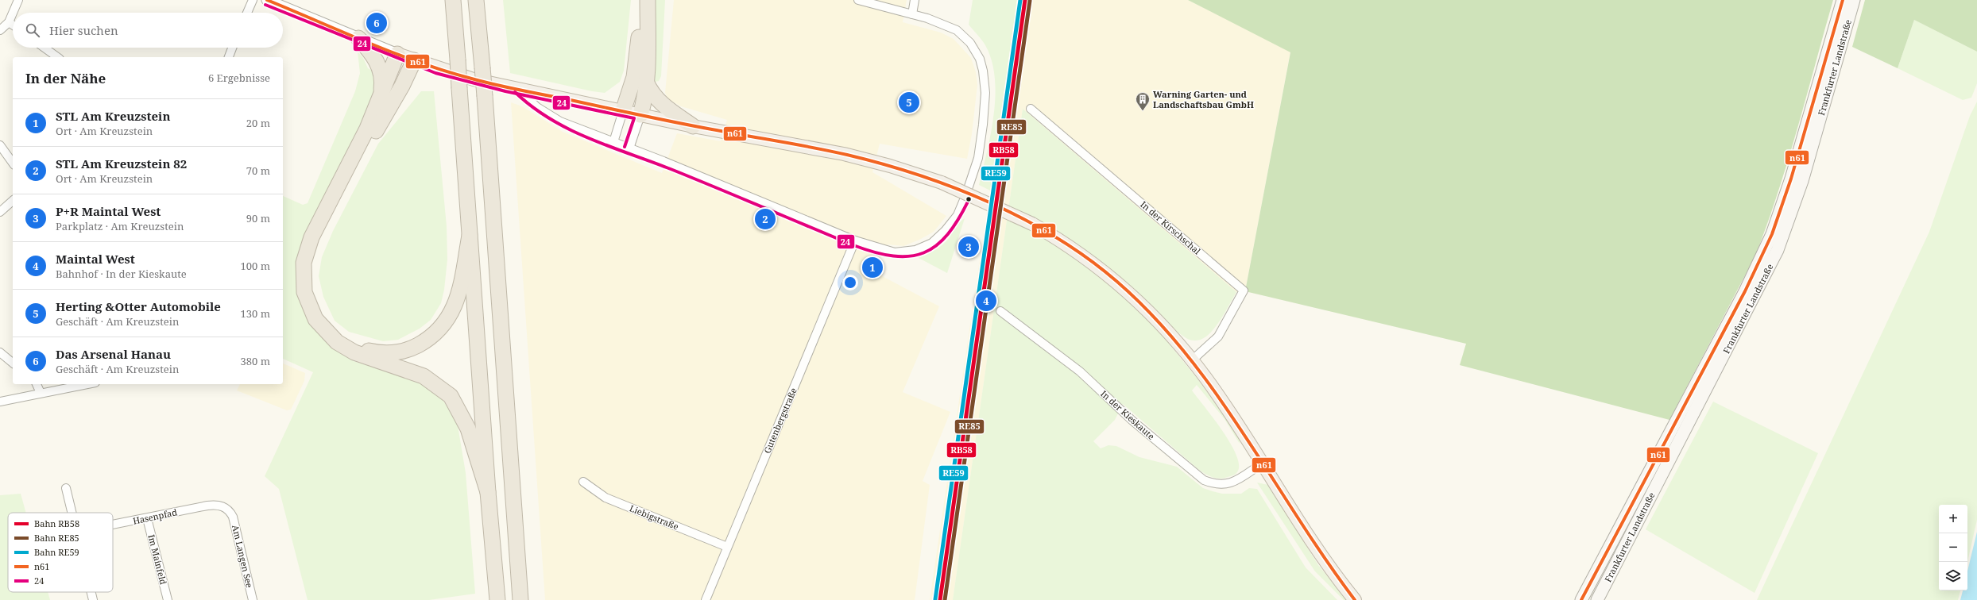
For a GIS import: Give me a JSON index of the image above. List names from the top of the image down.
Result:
{
  "streets": {
    "main road": ["Frankfurter Landstraße"],
    "street": [
      "In der Kirschschal",
      "In der Kieskaute",
      "Gutenbergstraße",
      "Hasenpfad",
      "Liebigstraße",
      "Am Langen See",
      "Im Mainfeld"
    ]
  },
  "crossings": [
    ["Gutenbergstraße", "Liebigstraße"],
    ["Hasenpfad", "Am Langen See"],
    ["Hasenpfad", "Im Mainfeld"]
  ],
  "places": {
    "building": ["Warning Garten- und Landschaftsbau GmbH"]
  },
  "lines": [
    "rail line RB58",
    "rail line RE59",
    "transit line n61",
    "rail line RE85",
    "transit line 24"
  ],
  "legend": [
    "Bahn RB58",
    "Bahn RE85",
    "Bahn RE59",
    "n61",
    "24"
  ],
  "page": {
    "pins": [
      "6",
      "5",
      "2",
      "3",
      "1",
      "4"
    ],
    "search": "Hier suchen",
    "heading": ["In der Nähe", "6 Ergebnisse"],
    "list": [
      {
        "mark": "1",
        "name": "STL Am Kreuzstein",
        "note": "Ort · Am Kreuzstein",
        "value": "20 m"
      },
      {
        "mark": "2",
        "name": "STL Am Kreuzstein 82",
        "note": "Ort · Am Kreuzstein",
        "value": "70 m"
      },
      {
        "mark": "3",
        "name": "P+R Maintal West",
        "note": "Parkplatz · Am Kreuzstein",
        "value": "90 m"
      },
      {
        "mark": "4",
        "name": "Maintal West",
        "note": "Bahnhof · In der Kieskaute",
        "value": "100 m"
      },
      {
        "mark": "5",
        "name": "Herting &Otter Automobile",
        "note": "Geschäft · Am Kreuzstein",
        "value": "130 m"
      },
      {
        "mark": "6",
        "name": "Das Arsenal Hanau",
        "note": "Geschäft · Am Kreuzstein",
        "value": "380 m"
      }
    ],
    "map_buttons": ["+", "−"]
  }
}
